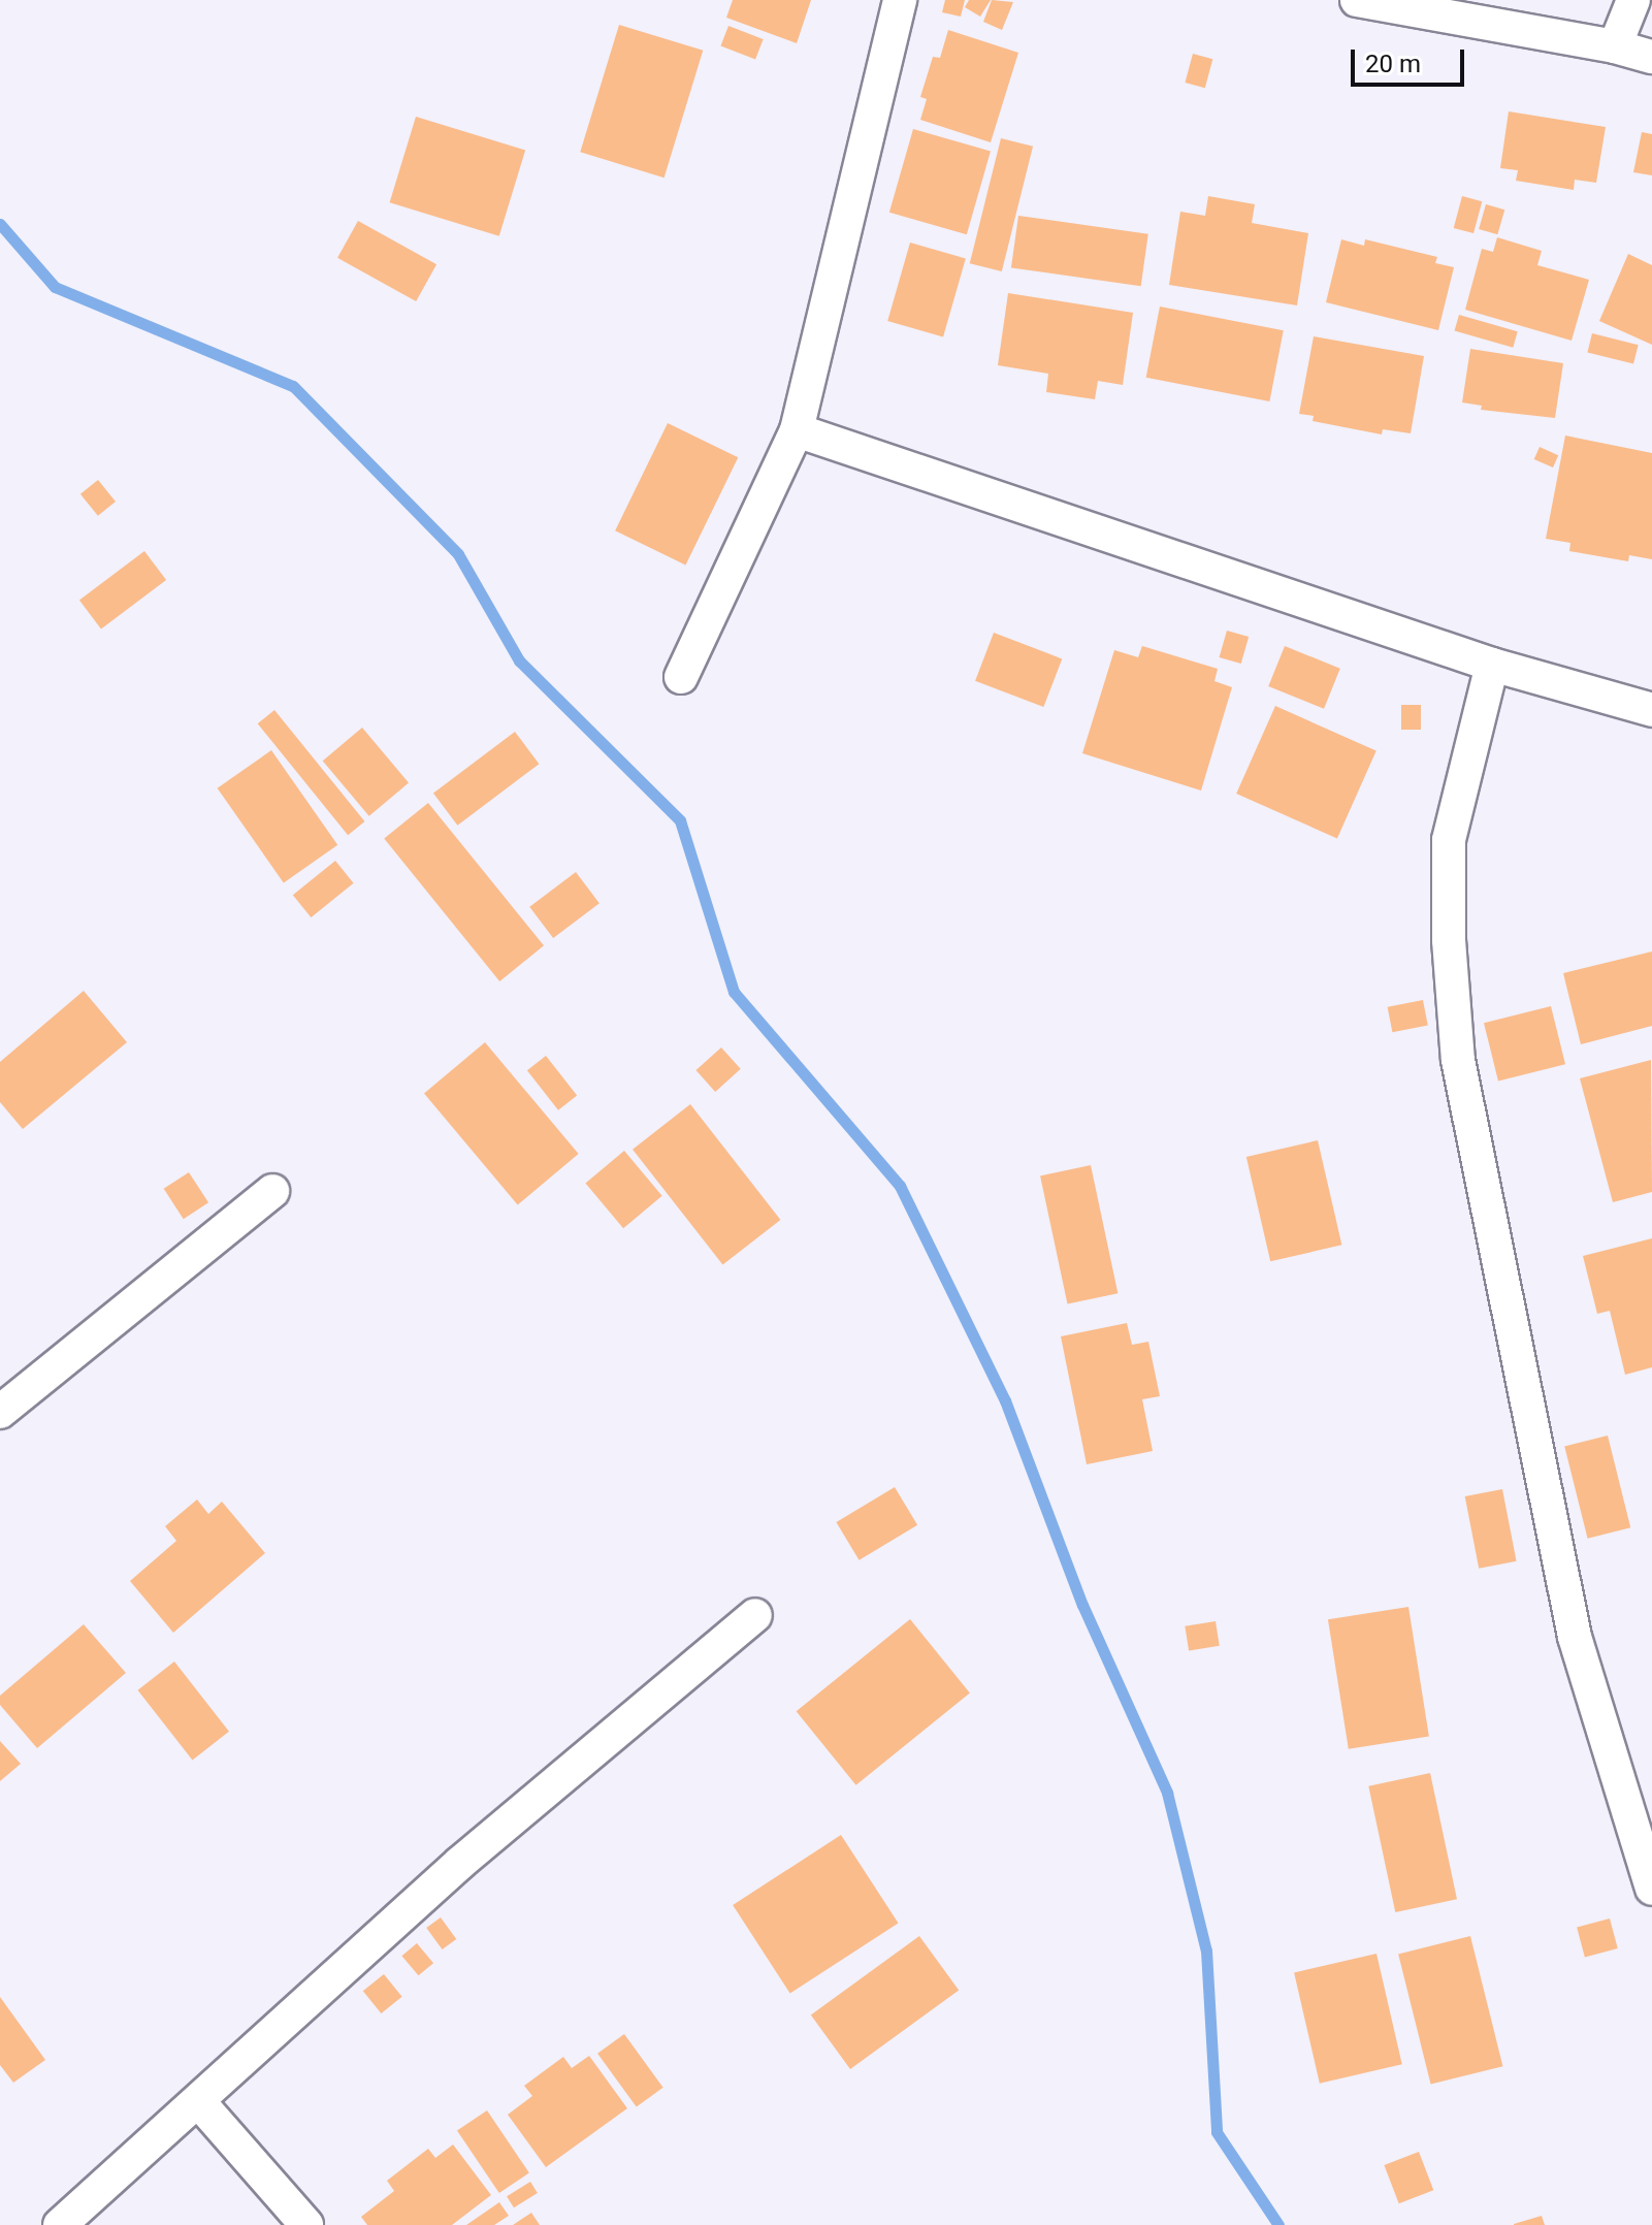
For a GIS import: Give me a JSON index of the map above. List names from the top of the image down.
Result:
{
  "scale_bar": "20 m"
}
